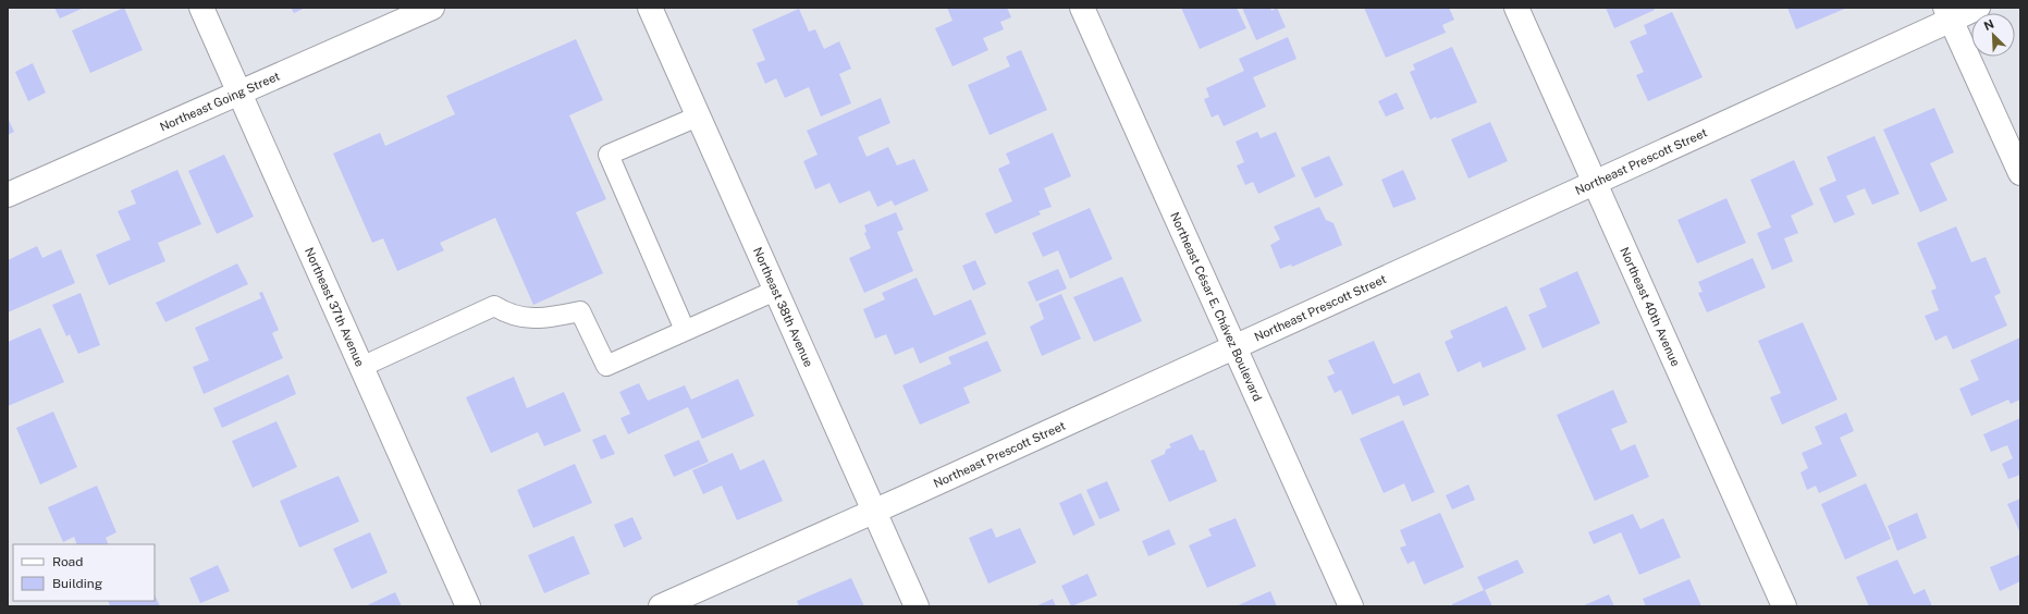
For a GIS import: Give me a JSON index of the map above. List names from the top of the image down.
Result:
{
  "streets": {
    "street": [
      "Northeast Going Street",
      "Northeast Prescott Street",
      "Northeast 37th Avenue",
      "Northeast 38th Avenue",
      "Northeast César E. Chávez Boulevard",
      "Northeast 40th Avenue"
    ]
  },
  "crossings": [
    ["Northeast Going Street", "Northeast 37th Avenue"],
    ["Northeast Prescott Street", "Northeast 38th Avenue"],
    ["Northeast Prescott Street", "Northeast César E. Chávez Boulevard"],
    ["Northeast Prescott Street", "Northeast 40th Avenue"]
  ],
  "legend": ["Road", "Building"],
  "north": "top left"
}
